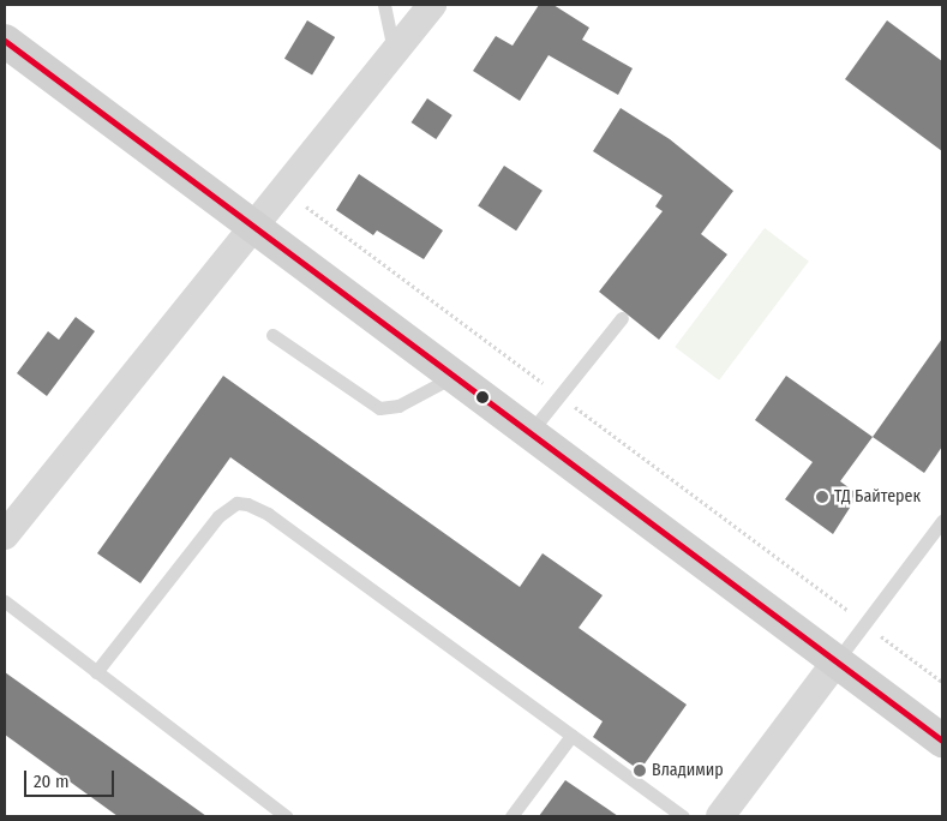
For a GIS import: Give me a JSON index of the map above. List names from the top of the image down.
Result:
{
  "places": ["ТД Байтерек", "Владимир"],
  "scale_bar": "20 m"
}
